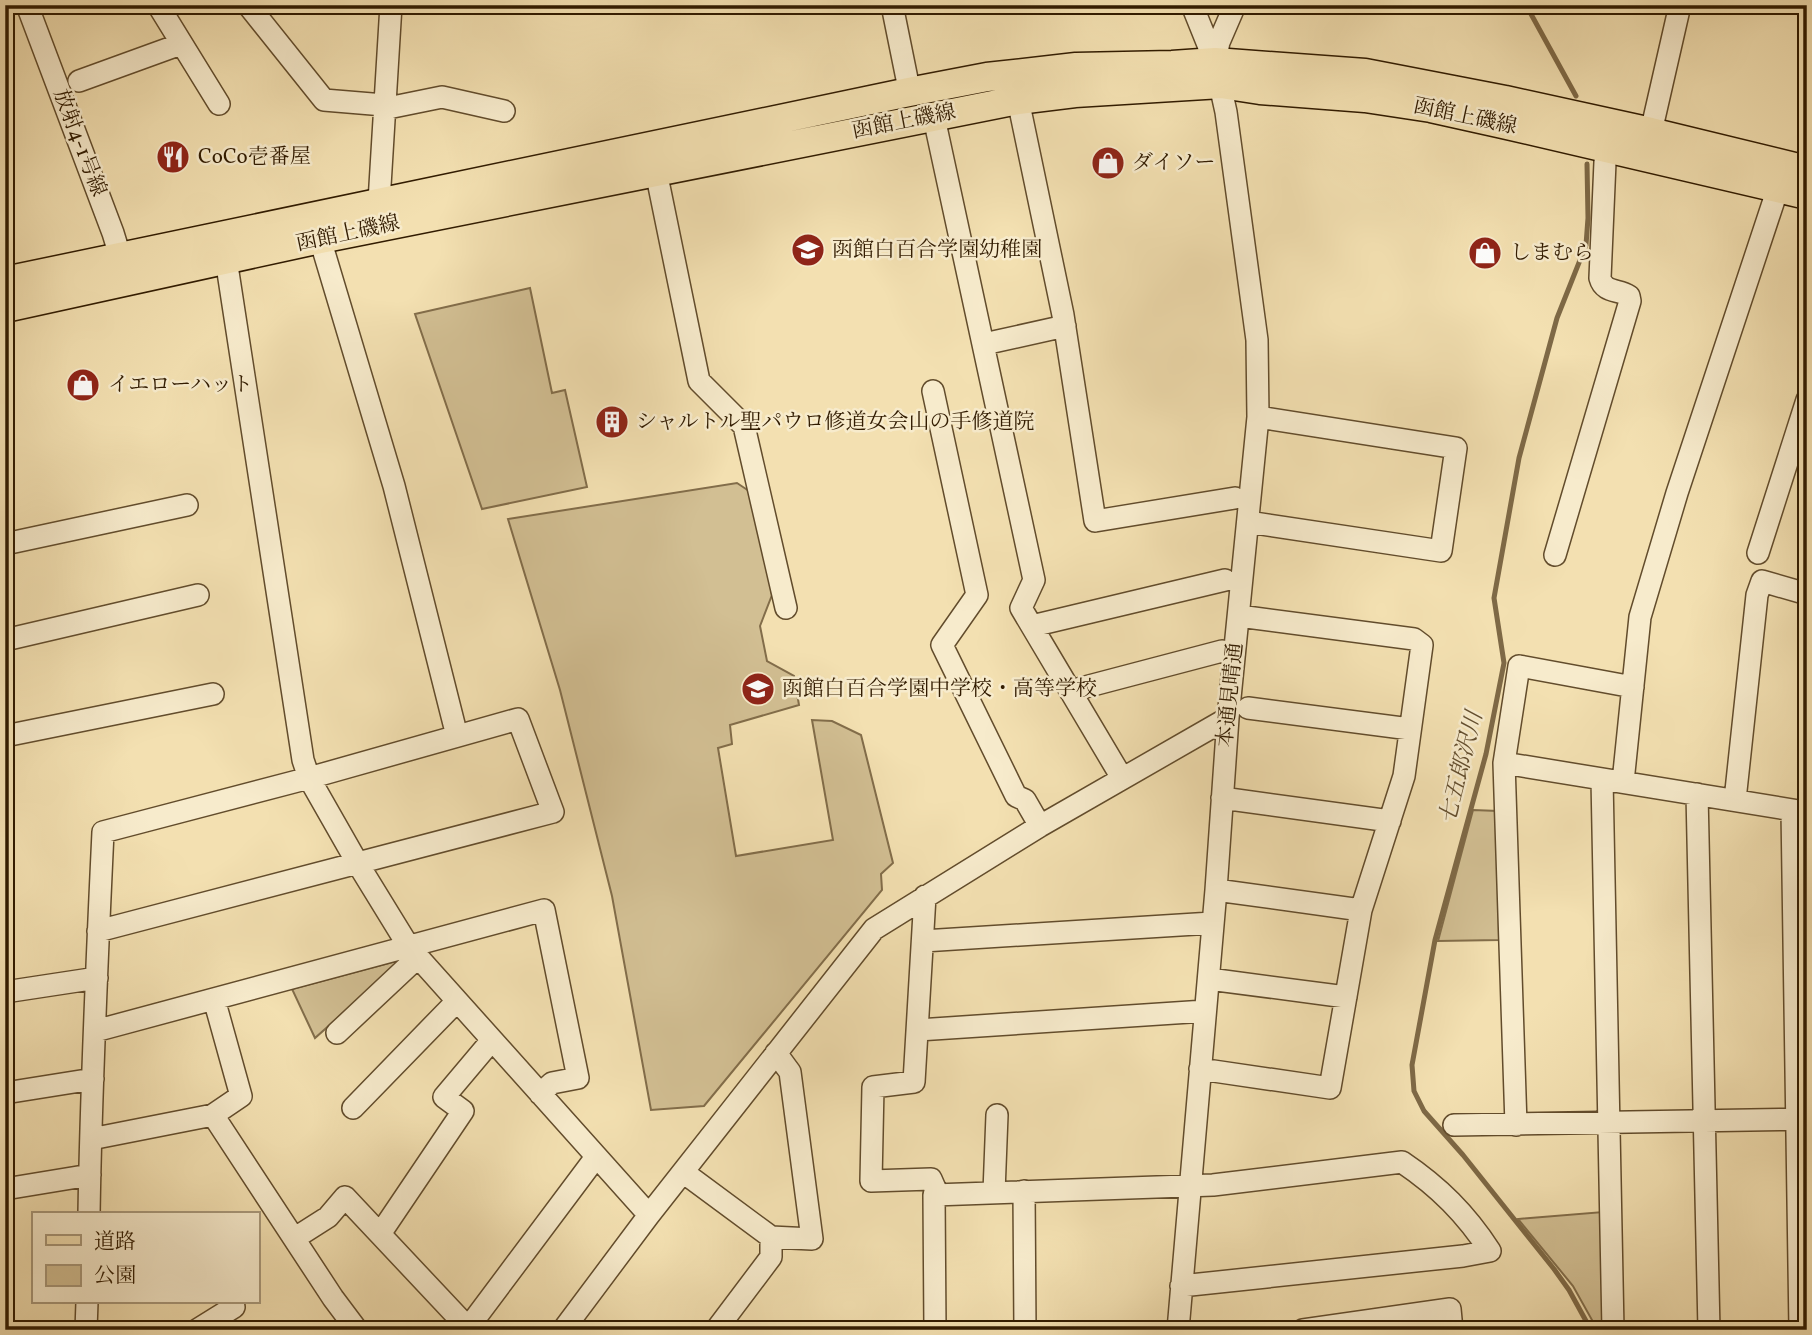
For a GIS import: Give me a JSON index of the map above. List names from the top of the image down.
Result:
{
  "streets": {
    "main road": ["函館上磯線"],
    "street": ["放射4-1号線", "本通見晴通"]
  },
  "crossings": [
    ["函館上磯線", "放射4-1号線"],
    ["函館上磯線", "本通見晴通"]
  ],
  "water": ["七五郎沢川"],
  "places": {
    "restaurant": ["CoCo壱番屋"],
    "shop": ["ダイソー", "しまむら", "イエローハット"],
    "school or university": ["函館白百合学園幼稚園", "函館白百合学園中学校・高等学校"],
    "building": ["シャルトル聖パウロ修道女会山の手修道院"]
  },
  "legend": ["道路", "公園"]
}
